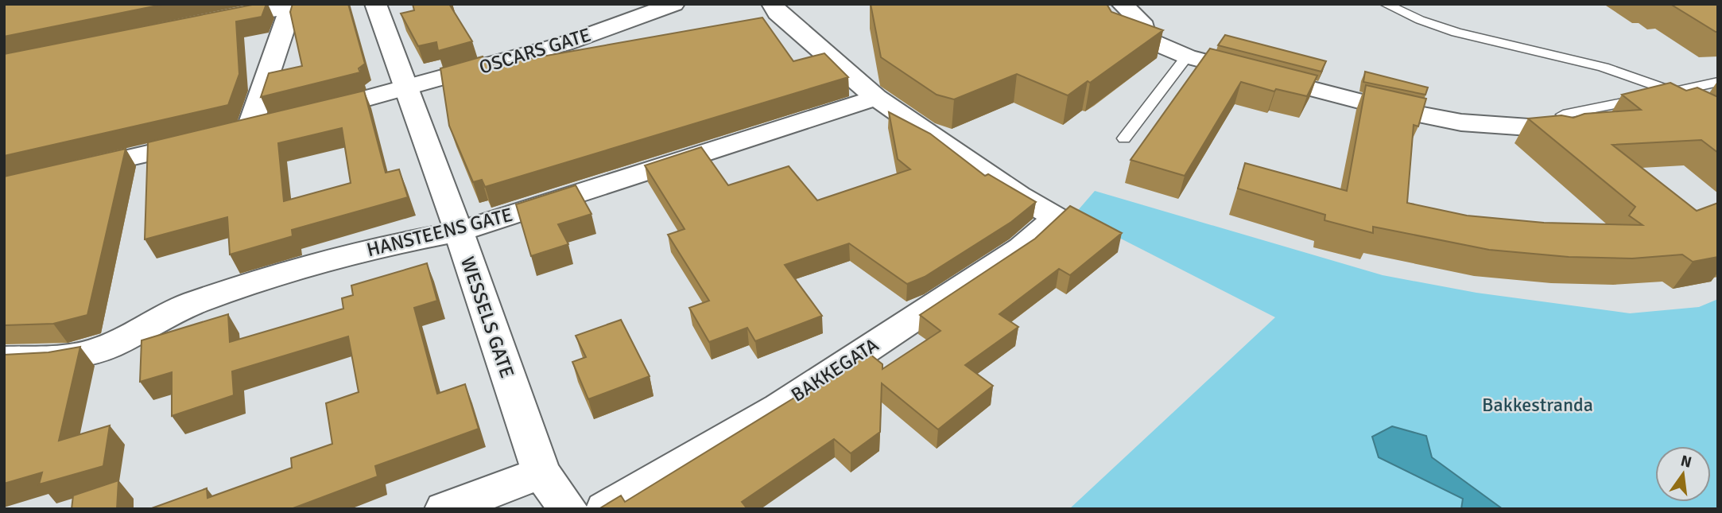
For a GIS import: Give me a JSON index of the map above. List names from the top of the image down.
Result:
{
  "streets": {
    "street": [
      "OSCARS GATE",
      "HANSTEENS GATE",
      "WESSELS GATE",
      "BAKKEGATA"
    ]
  },
  "crossings": [
    ["OSCARS GATE", "WESSELS GATE"],
    ["HANSTEENS GATE", "WESSELS GATE"],
    ["HANSTEENS GATE", "BAKKEGATA"]
  ],
  "parks": ["Bakkestranda"],
  "north": "top"
}
